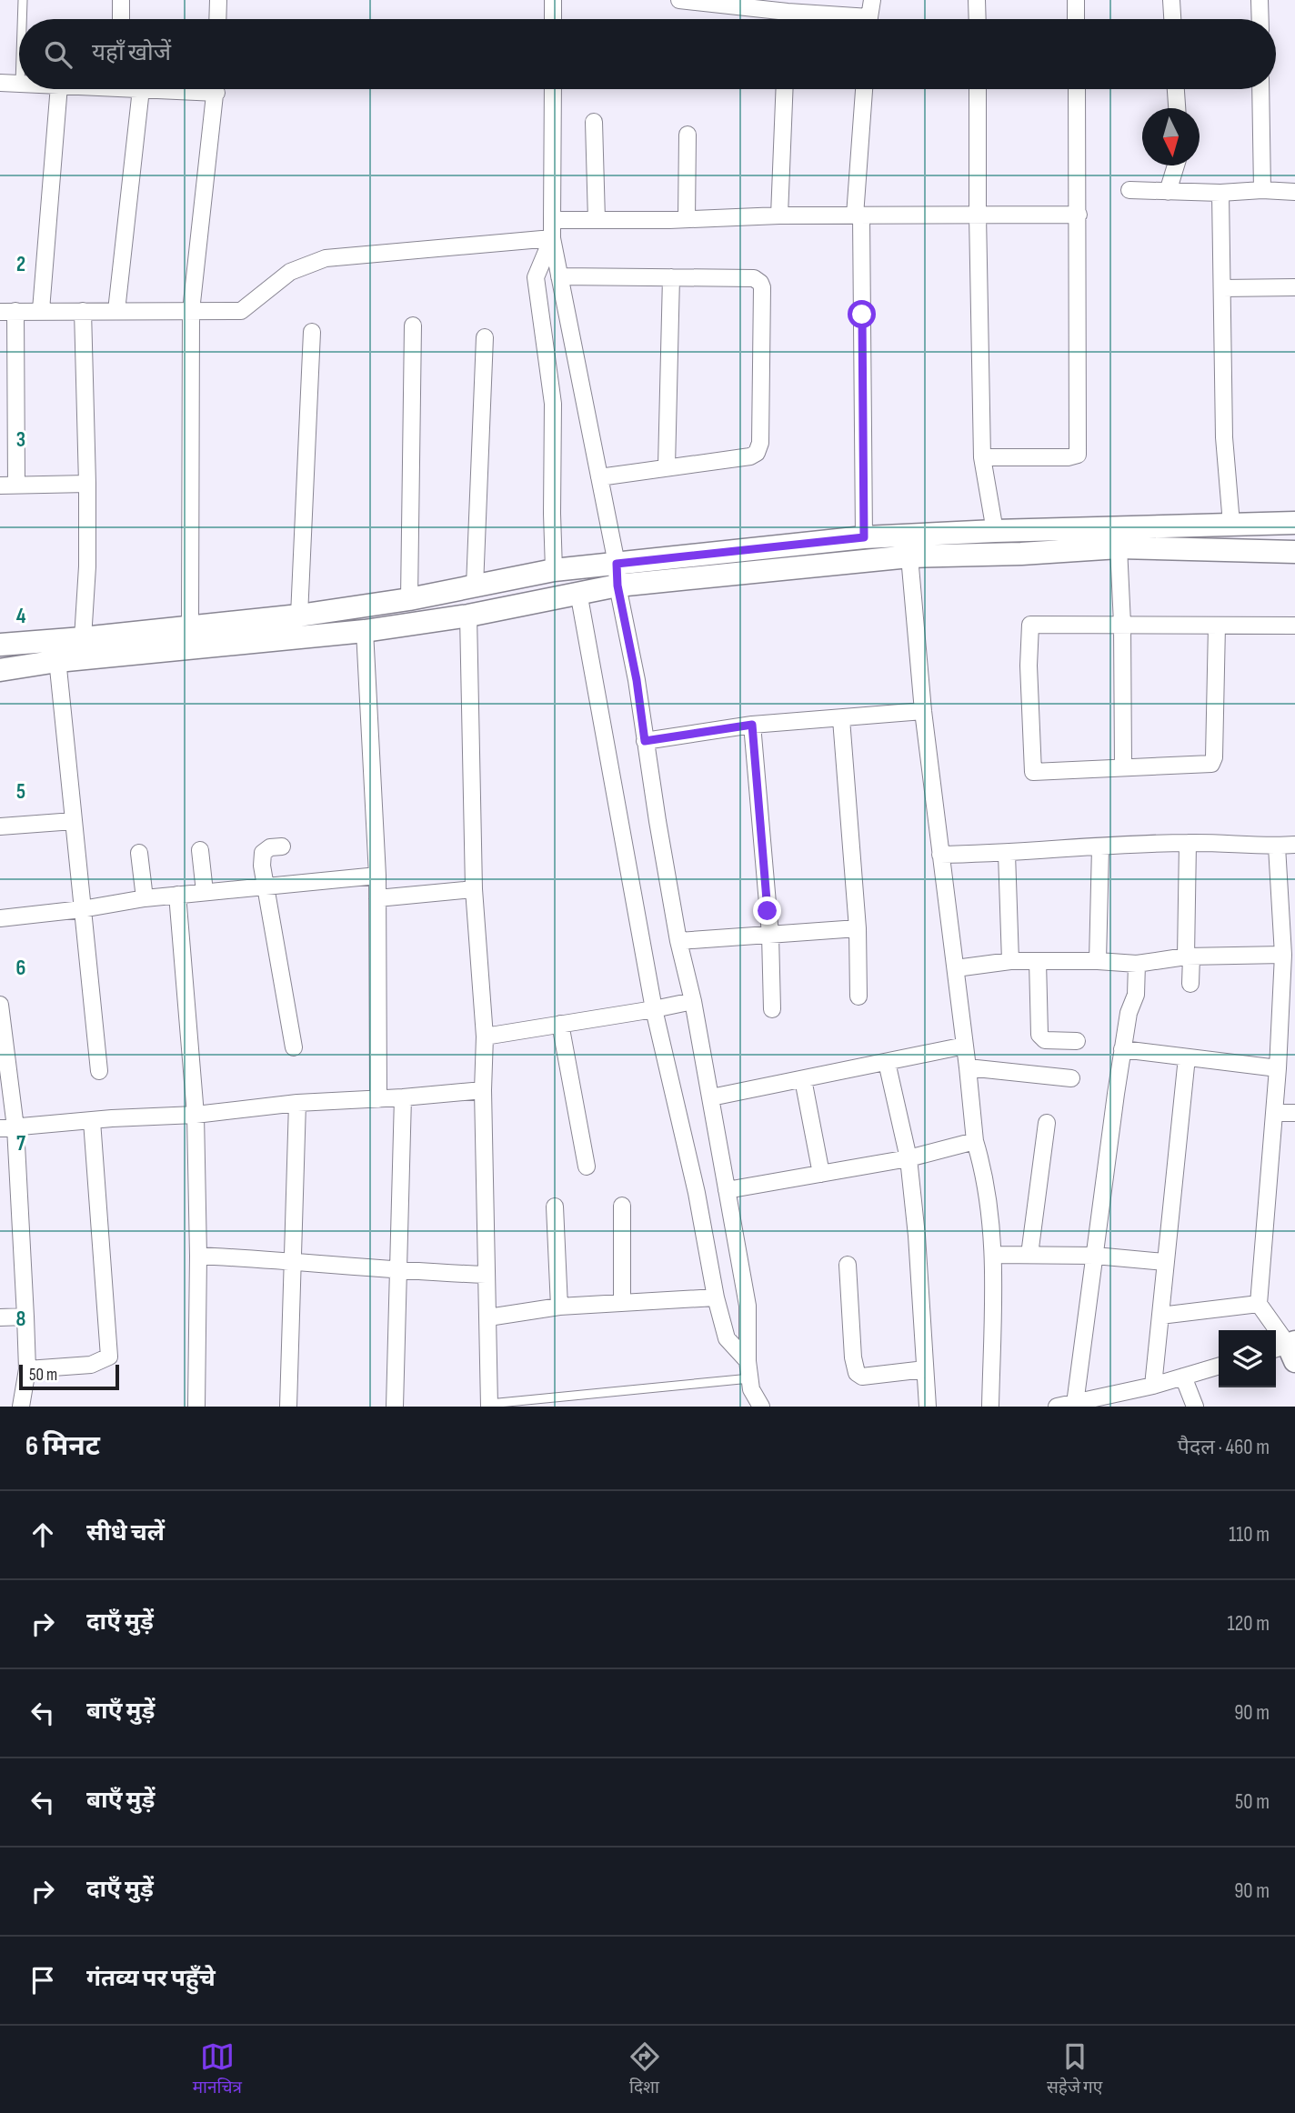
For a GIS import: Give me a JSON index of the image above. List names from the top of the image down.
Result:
{
  "scale_bar": "50 m",
  "north": "bottom",
  "page": {
    "search": "यहाँ खोजें",
    "scale": "50 m",
    "heading": ["6 मिनट", "पैदल · 460 m"],
    "list": [
      ["सीधे चलें", "110 m"],
      ["दाएँ मुड़ें", "120 m"],
      ["बाएँ मुड़ें", "90 m"],
      ["बाएँ मुड़ें", "50 m"],
      ["दाएँ मुड़ें", "90 m"],
      "गंतव्य पर पहुँचे"
    ],
    "nav": ["मानचित्र", "दिशा", "सहेजे गए"]
  },
  "grid": {
    "rows": [
      "2",
      "3",
      "4",
      "5",
      "6",
      "7",
      "8"
    ]
  }
}
